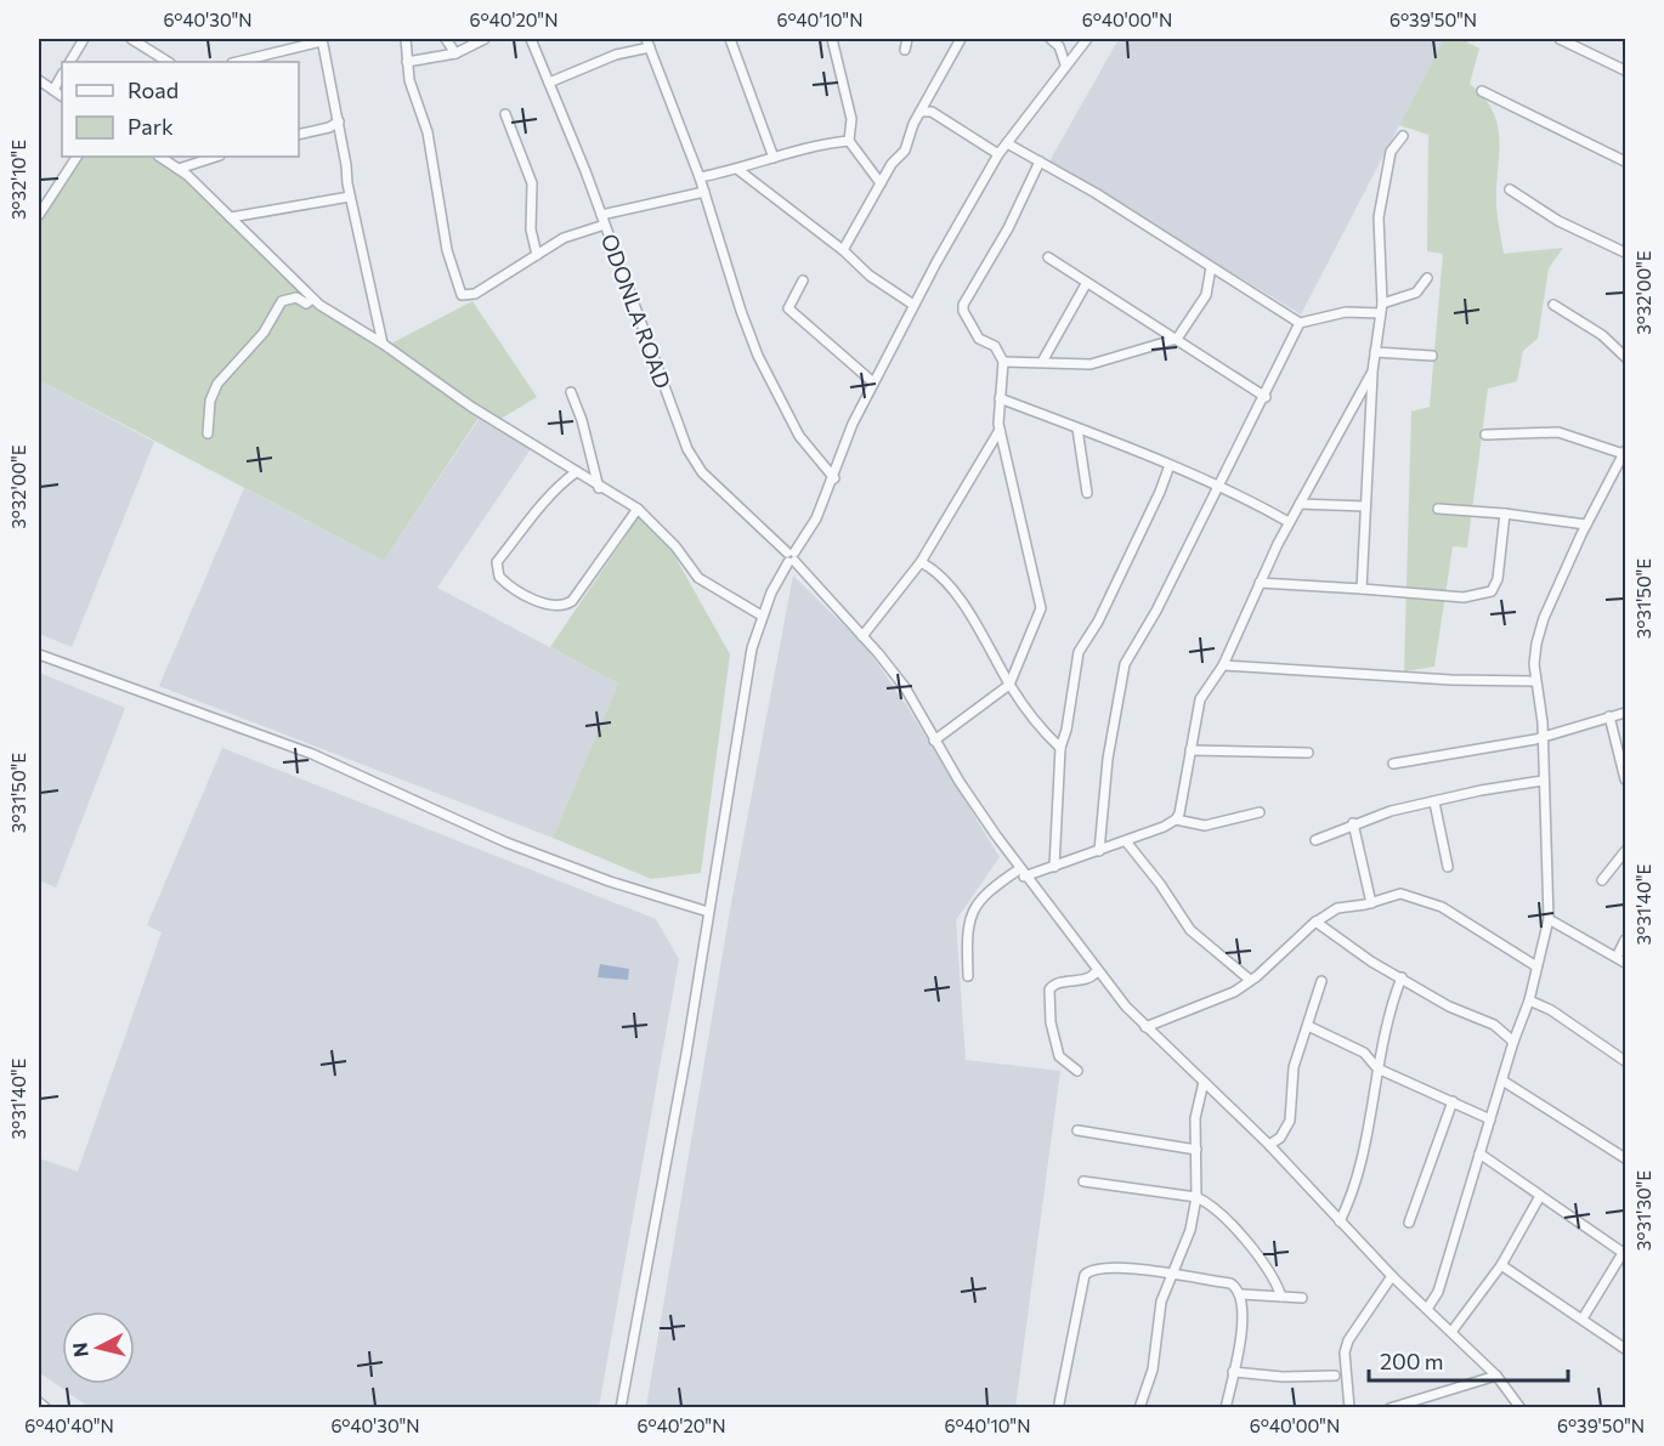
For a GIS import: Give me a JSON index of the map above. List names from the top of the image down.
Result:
{
  "streets": {
    "street": ["ODONLA ROAD"]
  },
  "legend": ["Road", "Park"],
  "scale_bar": "200 m",
  "north": "left",
  "coordinates": [
    "6°40'30\"N",
    "6°40'20\"N",
    "6°40'10\"N",
    "6°40'00\"N",
    "6°39'50\"N",
    "3°32'10\"E",
    "3°32'00\"E",
    "3°31'50\"E",
    "3°31'40\"E",
    "3°31'30\"E",
    "6°40'40\"N"
  ]
}
